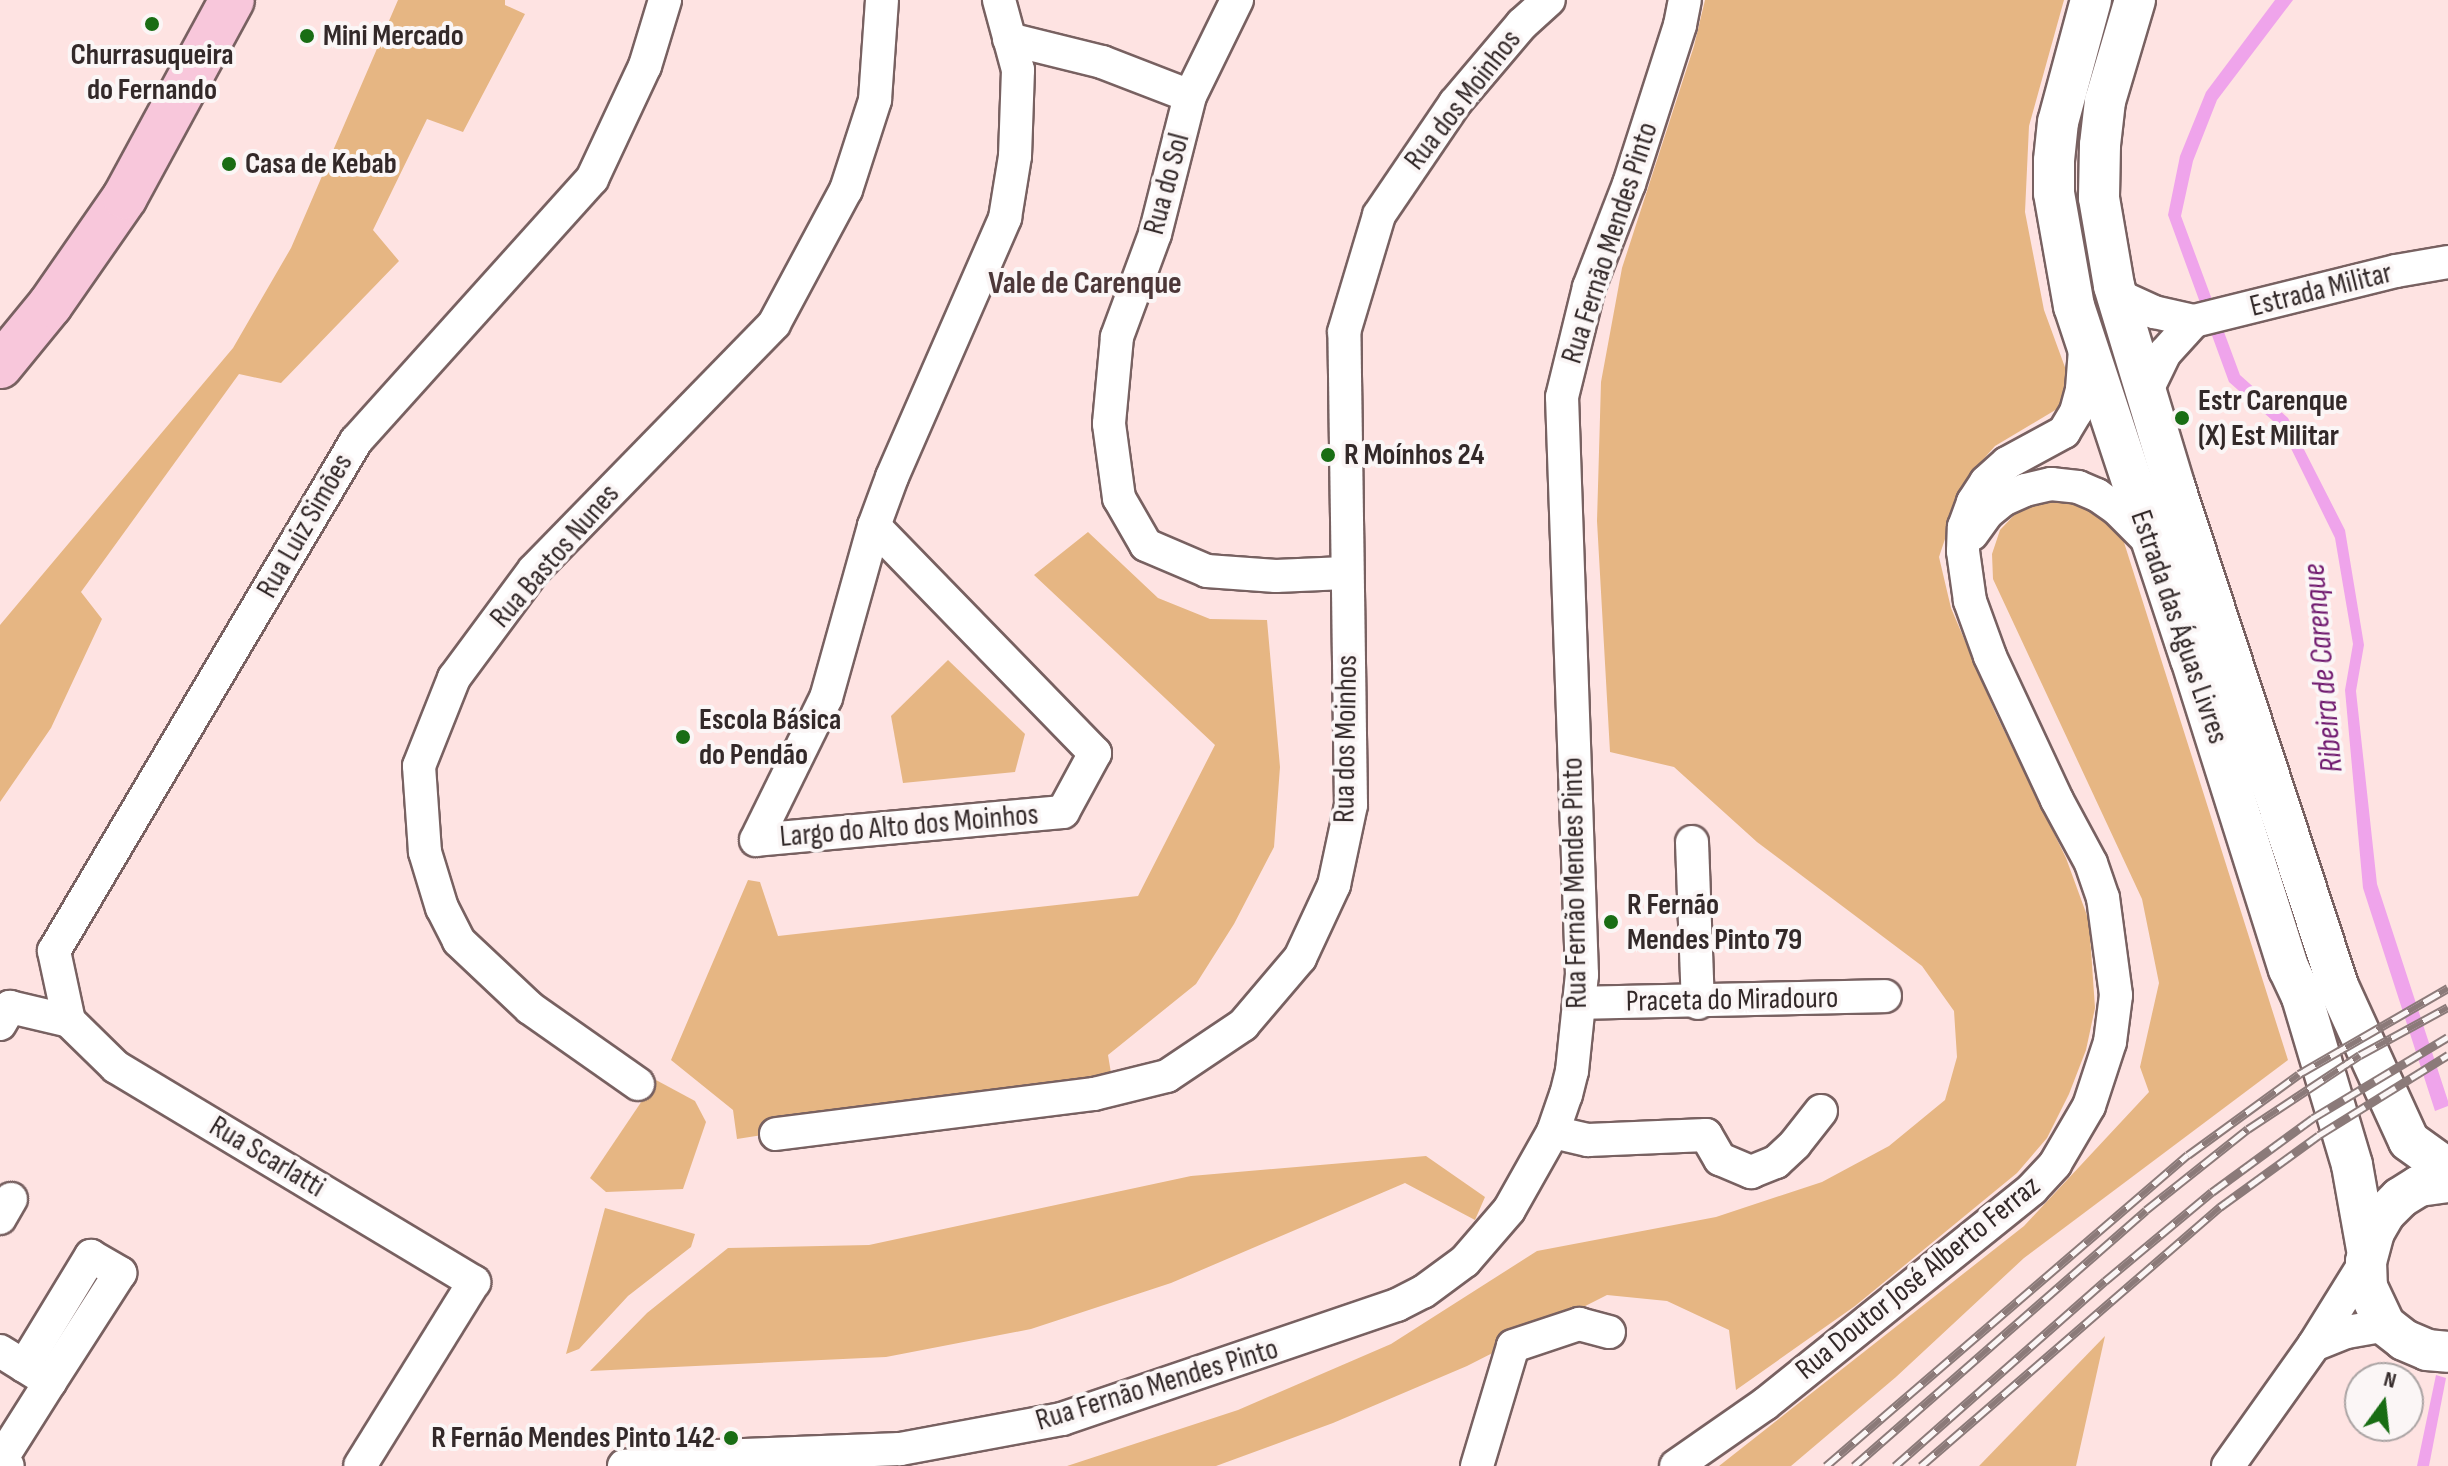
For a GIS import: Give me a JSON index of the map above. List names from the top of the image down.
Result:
{
  "streets": {
    "street": [
      "Rua dos Moinhos",
      "Rua do Sol",
      "Rua Fernão Mendes Pinto",
      "Estrada Militar",
      "Rua Luiz Simões",
      "Rua Bastos Nunes",
      "Estrada das Águas Livres",
      "Largo do Alto dos Moinhos",
      "Praceta do Miradouro",
      "Rua Scarlatti",
      "Rua Doutor José Alberto Ferraz"
    ]
  },
  "crossings": [
    ["Rua dos Moinhos", "Rua do Sol"],
    ["Rua Fernão Mendes Pinto", "Praceta do Miradouro"],
    ["Estrada Militar", "Estrada das Águas Livres"],
    ["Rua Luiz Simões", "Rua Scarlatti"],
    ["Estrada das Águas Livres", "Rua Doutor José Alberto Ferraz"]
  ],
  "districts": ["Vale de Carenque"],
  "water": ["Ribeira de Carenque"],
  "places": [
    "Churrasuqueira do Fernando",
    "Mini Mercado",
    "Casa de Kebab",
    "Estr Carenque (X) Est Militar",
    "R Moínhos 24",
    "Escola Básica do Pendão",
    "R Fernão Mendes Pinto 79",
    "R Fernão Mendes Pinto 142"
  ],
  "north": "top"
}
